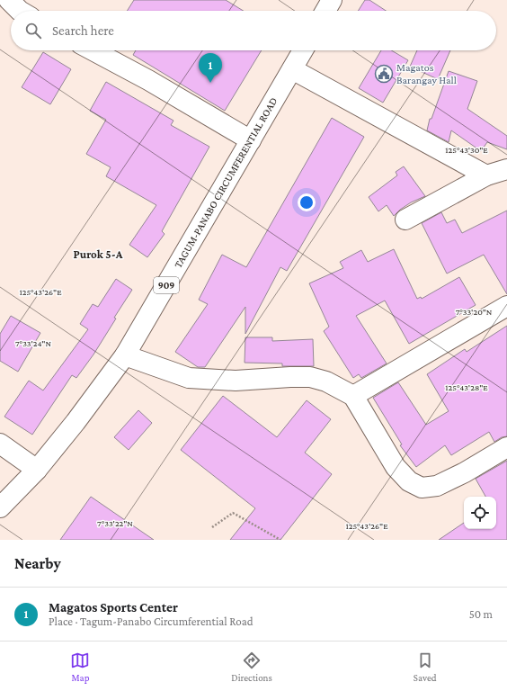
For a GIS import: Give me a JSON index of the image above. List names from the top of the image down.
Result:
{
  "streets": {
    "main road": ["TAGUM-PANABO CIRCUMFERENTIAL ROAD", "909"]
  },
  "districts": ["Purok 5-A"],
  "places": {
    "public building": ["Magatos Barangay Hall"]
  },
  "page": {
    "search": "Search here",
    "pins": "1",
    "heading": "Nearby",
    "list": [
      {
        "mark": "1",
        "name": "Magatos Sports Center",
        "note": "Place · Tagum-Panabo Circumferential Road",
        "value": "50 m"
      }
    ],
    "nav": ["Map", "Directions", "Saved"]
  },
  "coordinates": [
    "125°43'30\"E",
    "125°43'26\"E",
    "7°33'20\"N",
    "7°33'24\"N",
    "125°43'28\"E",
    "7°33'22\"N"
  ]
}
